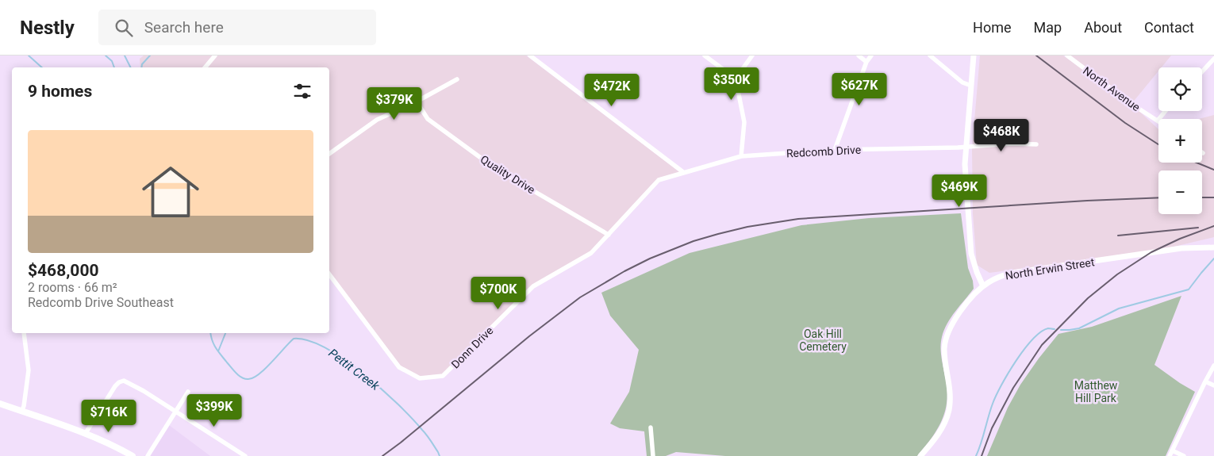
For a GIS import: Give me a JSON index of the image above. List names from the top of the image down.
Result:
{
  "streets": {
    "street": [
      "North Avenue",
      "Redcomb Drive",
      "Quality Drive",
      "North Erwin Street",
      "Donn Drive"
    ]
  },
  "crossings": [
    ["Redcomb Drive", "Donn Drive"],
    ["Quality Drive", "Donn Drive"]
  ],
  "water": ["Pettit Creek"],
  "parks": ["Oak Hill Cemetery", "Matthew Hill Park"],
  "page": {
    "header": "Nestly",
    "search": "Search here",
    "nav": [
      "Home",
      "Map",
      "About",
      "Contact"
    ],
    "map_buttons": ["+", "−"],
    "price": [
      "$350K",
      "$627K",
      "$472K",
      "$379K",
      "$468K",
      "$469K",
      "$700K",
      "$399K",
      "$716K"
    ],
    "heading": "9 homes",
    "list": [
      {
        "name": "$468,000",
        "note": "2 rooms · 66 m² · Redcomb Drive Southeast"
      }
    ]
  }
}
